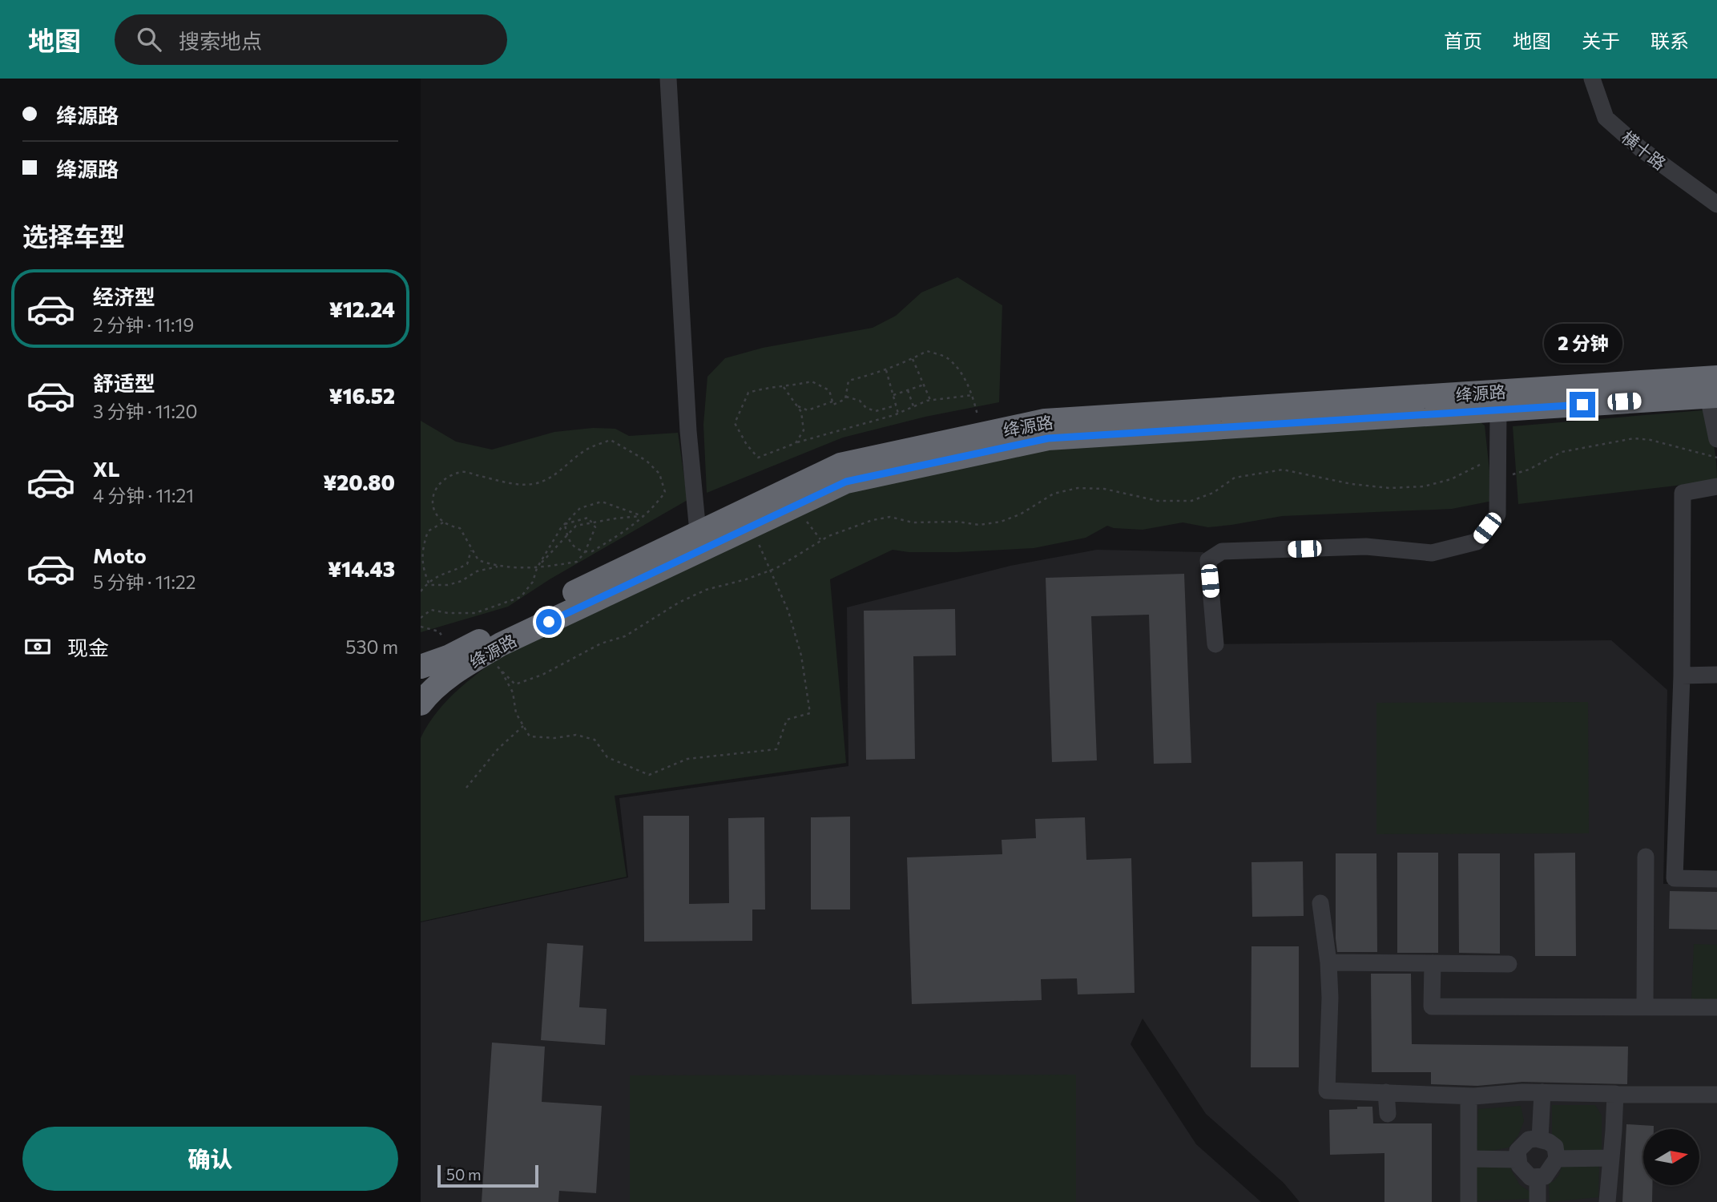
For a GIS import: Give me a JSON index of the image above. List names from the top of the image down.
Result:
{
  "streets": {
    "highway": ["绛源路"],
    "street": ["横十路"]
  },
  "scale_bar": "50 m",
  "north": "right",
  "page": {
    "header": "地图",
    "search": "搜索地点",
    "nav": [
      "首页",
      "地图",
      "关于",
      "联系"
    ],
    "banner": ["绛源路", "绛源路"],
    "heading": "选择车型",
    "list": [
      {
        "name": "经济型",
        "note": "2 分钟 · 11:19",
        "value": "¥12.24"
      },
      {
        "name": "舒适型",
        "note": "3 分钟 · 11:20",
        "value": "¥16.52"
      },
      {
        "name": "XL",
        "note": "4 分钟 · 11:21",
        "value": "¥20.80"
      },
      {
        "name": "Moto",
        "note": "5 分钟 · 11:22",
        "value": "¥14.43"
      }
    ],
    "bubble": "2 分钟",
    "pay": ["现金", "530 m"],
    "buttons": "确认",
    "scale": "50 m"
  }
}
